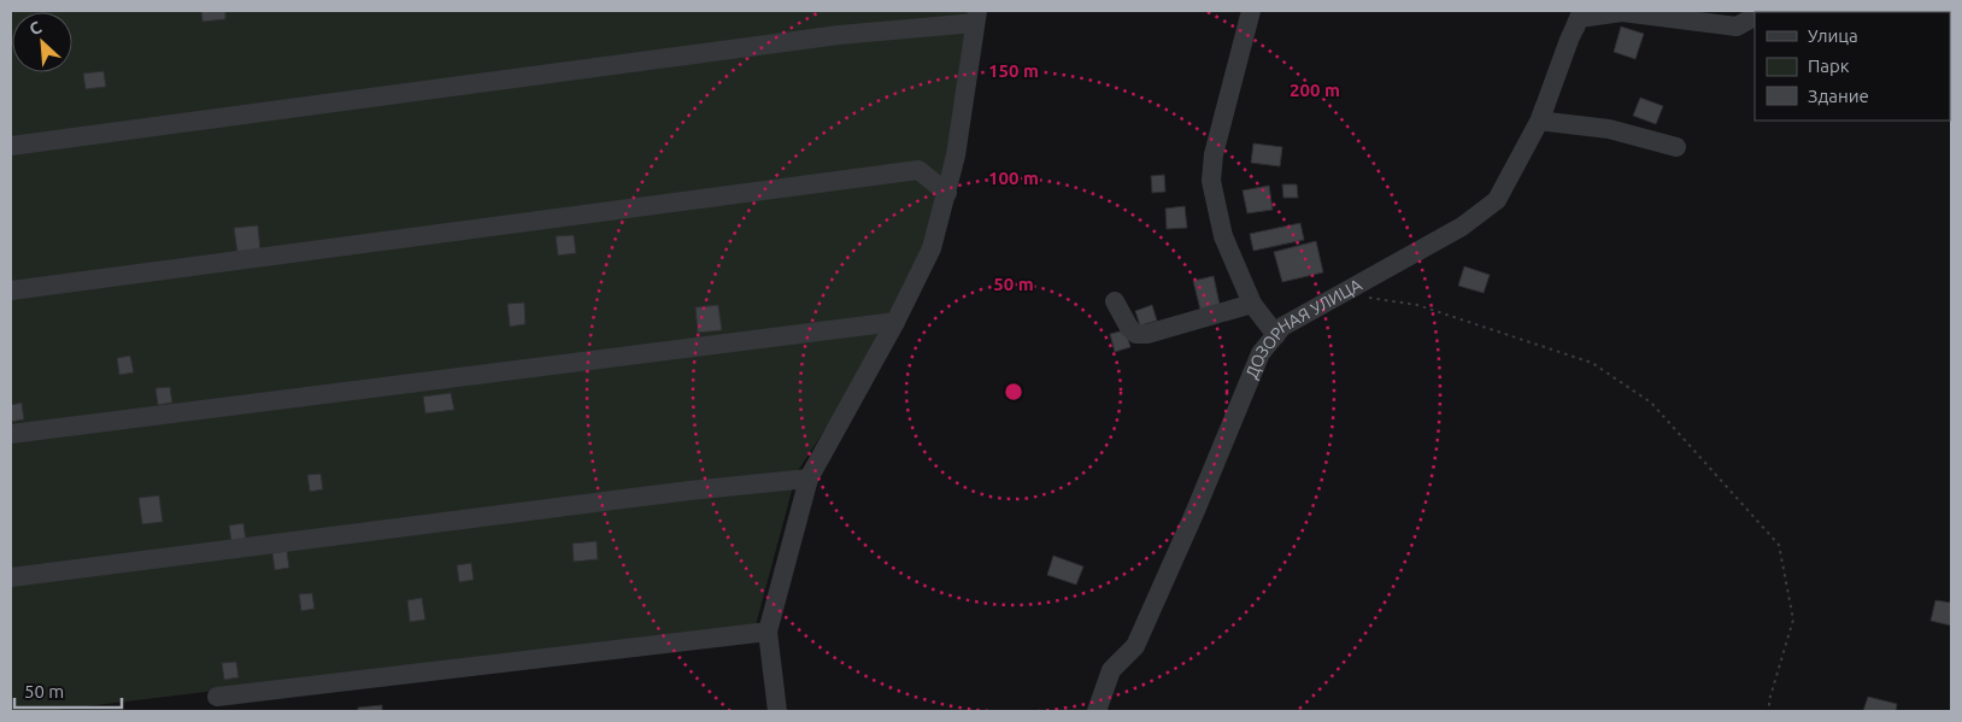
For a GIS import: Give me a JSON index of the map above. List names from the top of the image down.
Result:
{
  "streets": {
    "street": ["ДОЗОРНАЯ УЛИЦА"]
  },
  "legend": ["Улица", "Парк", "Здание"],
  "scale_bar": "50 m",
  "north": "top left",
  "rings": [
    "150 m",
    "200 m",
    "100 m",
    "50 m"
  ]
}
